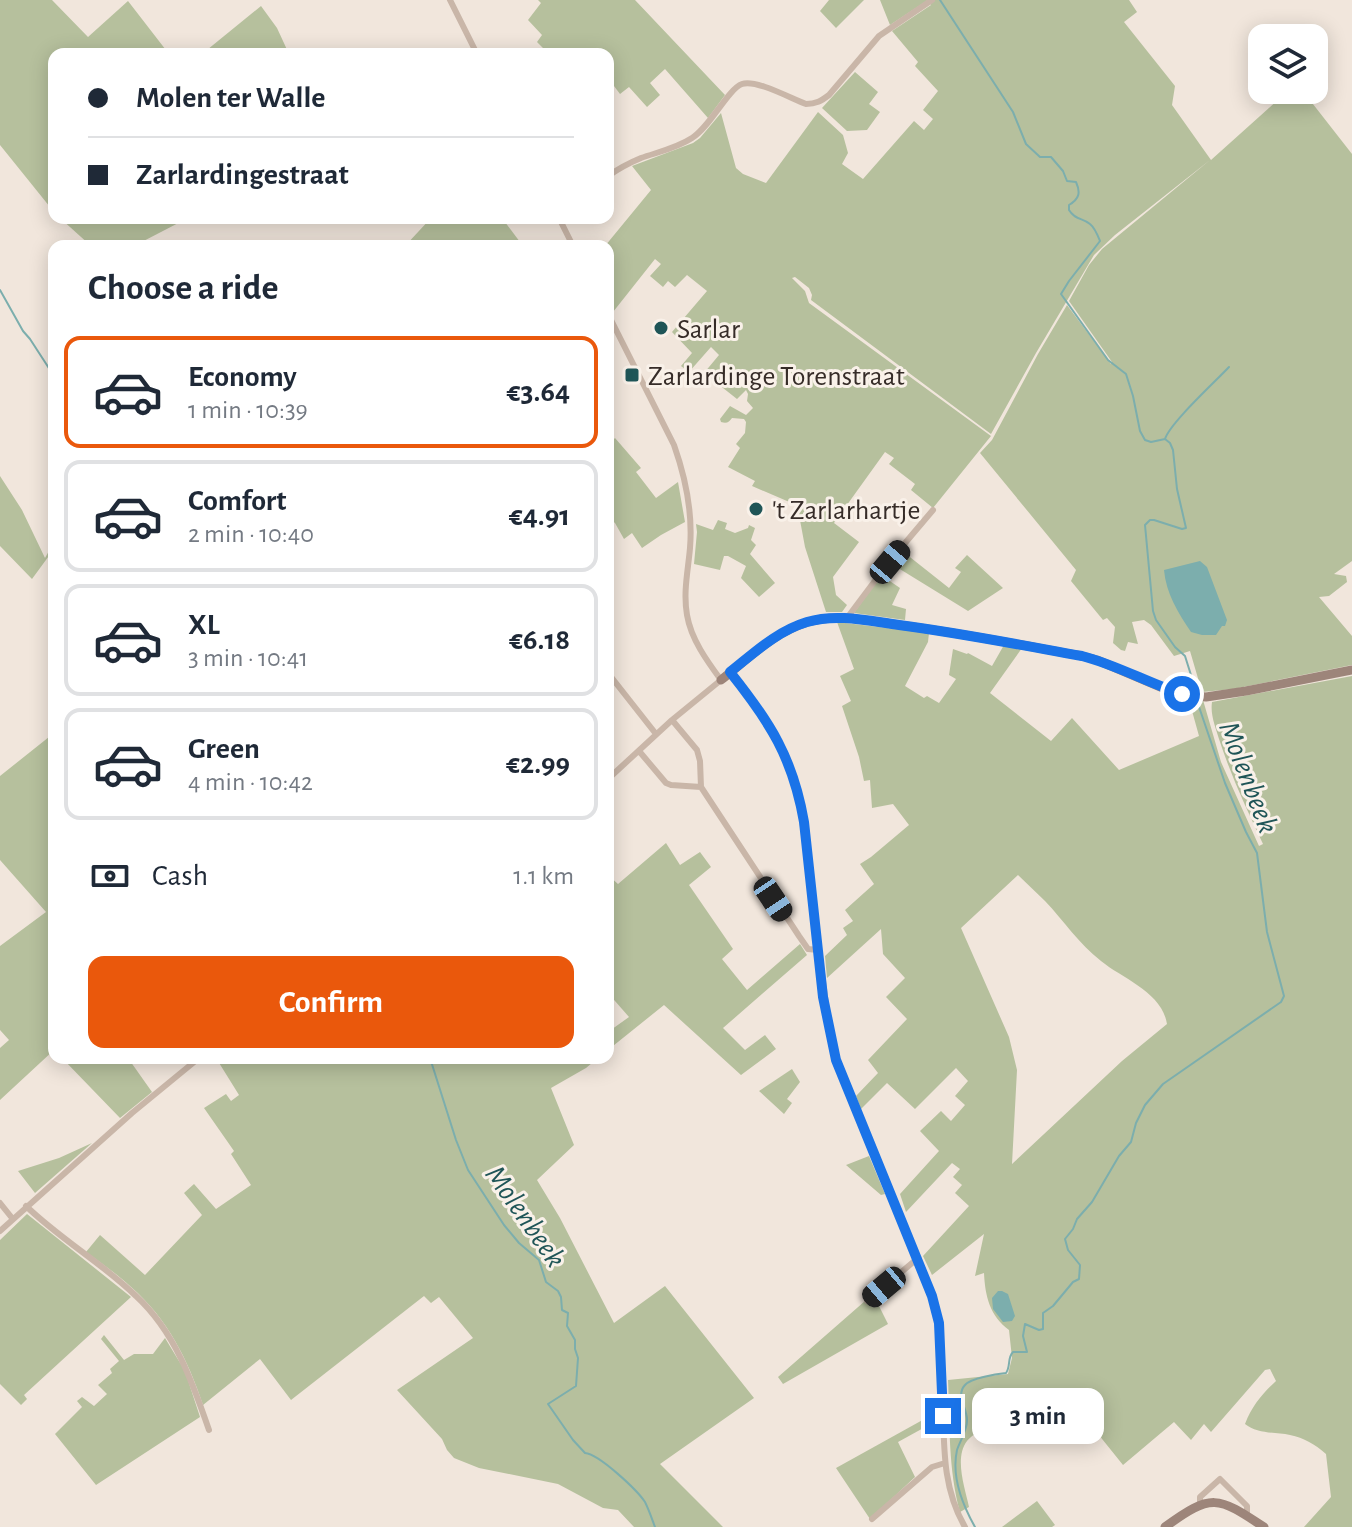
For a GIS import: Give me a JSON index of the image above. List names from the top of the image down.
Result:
{
  "water": ["Molenbeek"],
  "places": {
    "other": ["Sarlar", "'t Zarlarhartje"],
    "transit": ["Zarlardinge Torenstraat"]
  },
  "page": {
    "banner": ["Molen ter Walle", "Zarlardingestraat"],
    "heading": "Choose a ride",
    "list": [
      {
        "name": "Economy",
        "note": "1 min · 10:39",
        "value": "€3.64"
      },
      {
        "name": "Comfort",
        "note": "2 min · 10:40",
        "value": "€4.91"
      },
      {
        "name": "XL",
        "note": "3 min · 10:41",
        "value": "€6.18"
      },
      {
        "name": "Green",
        "note": "4 min · 10:42",
        "value": "€2.99"
      }
    ],
    "pay": ["Cash", "1.1 km"],
    "buttons": "Confirm",
    "bubble": "3 min"
  }
}
